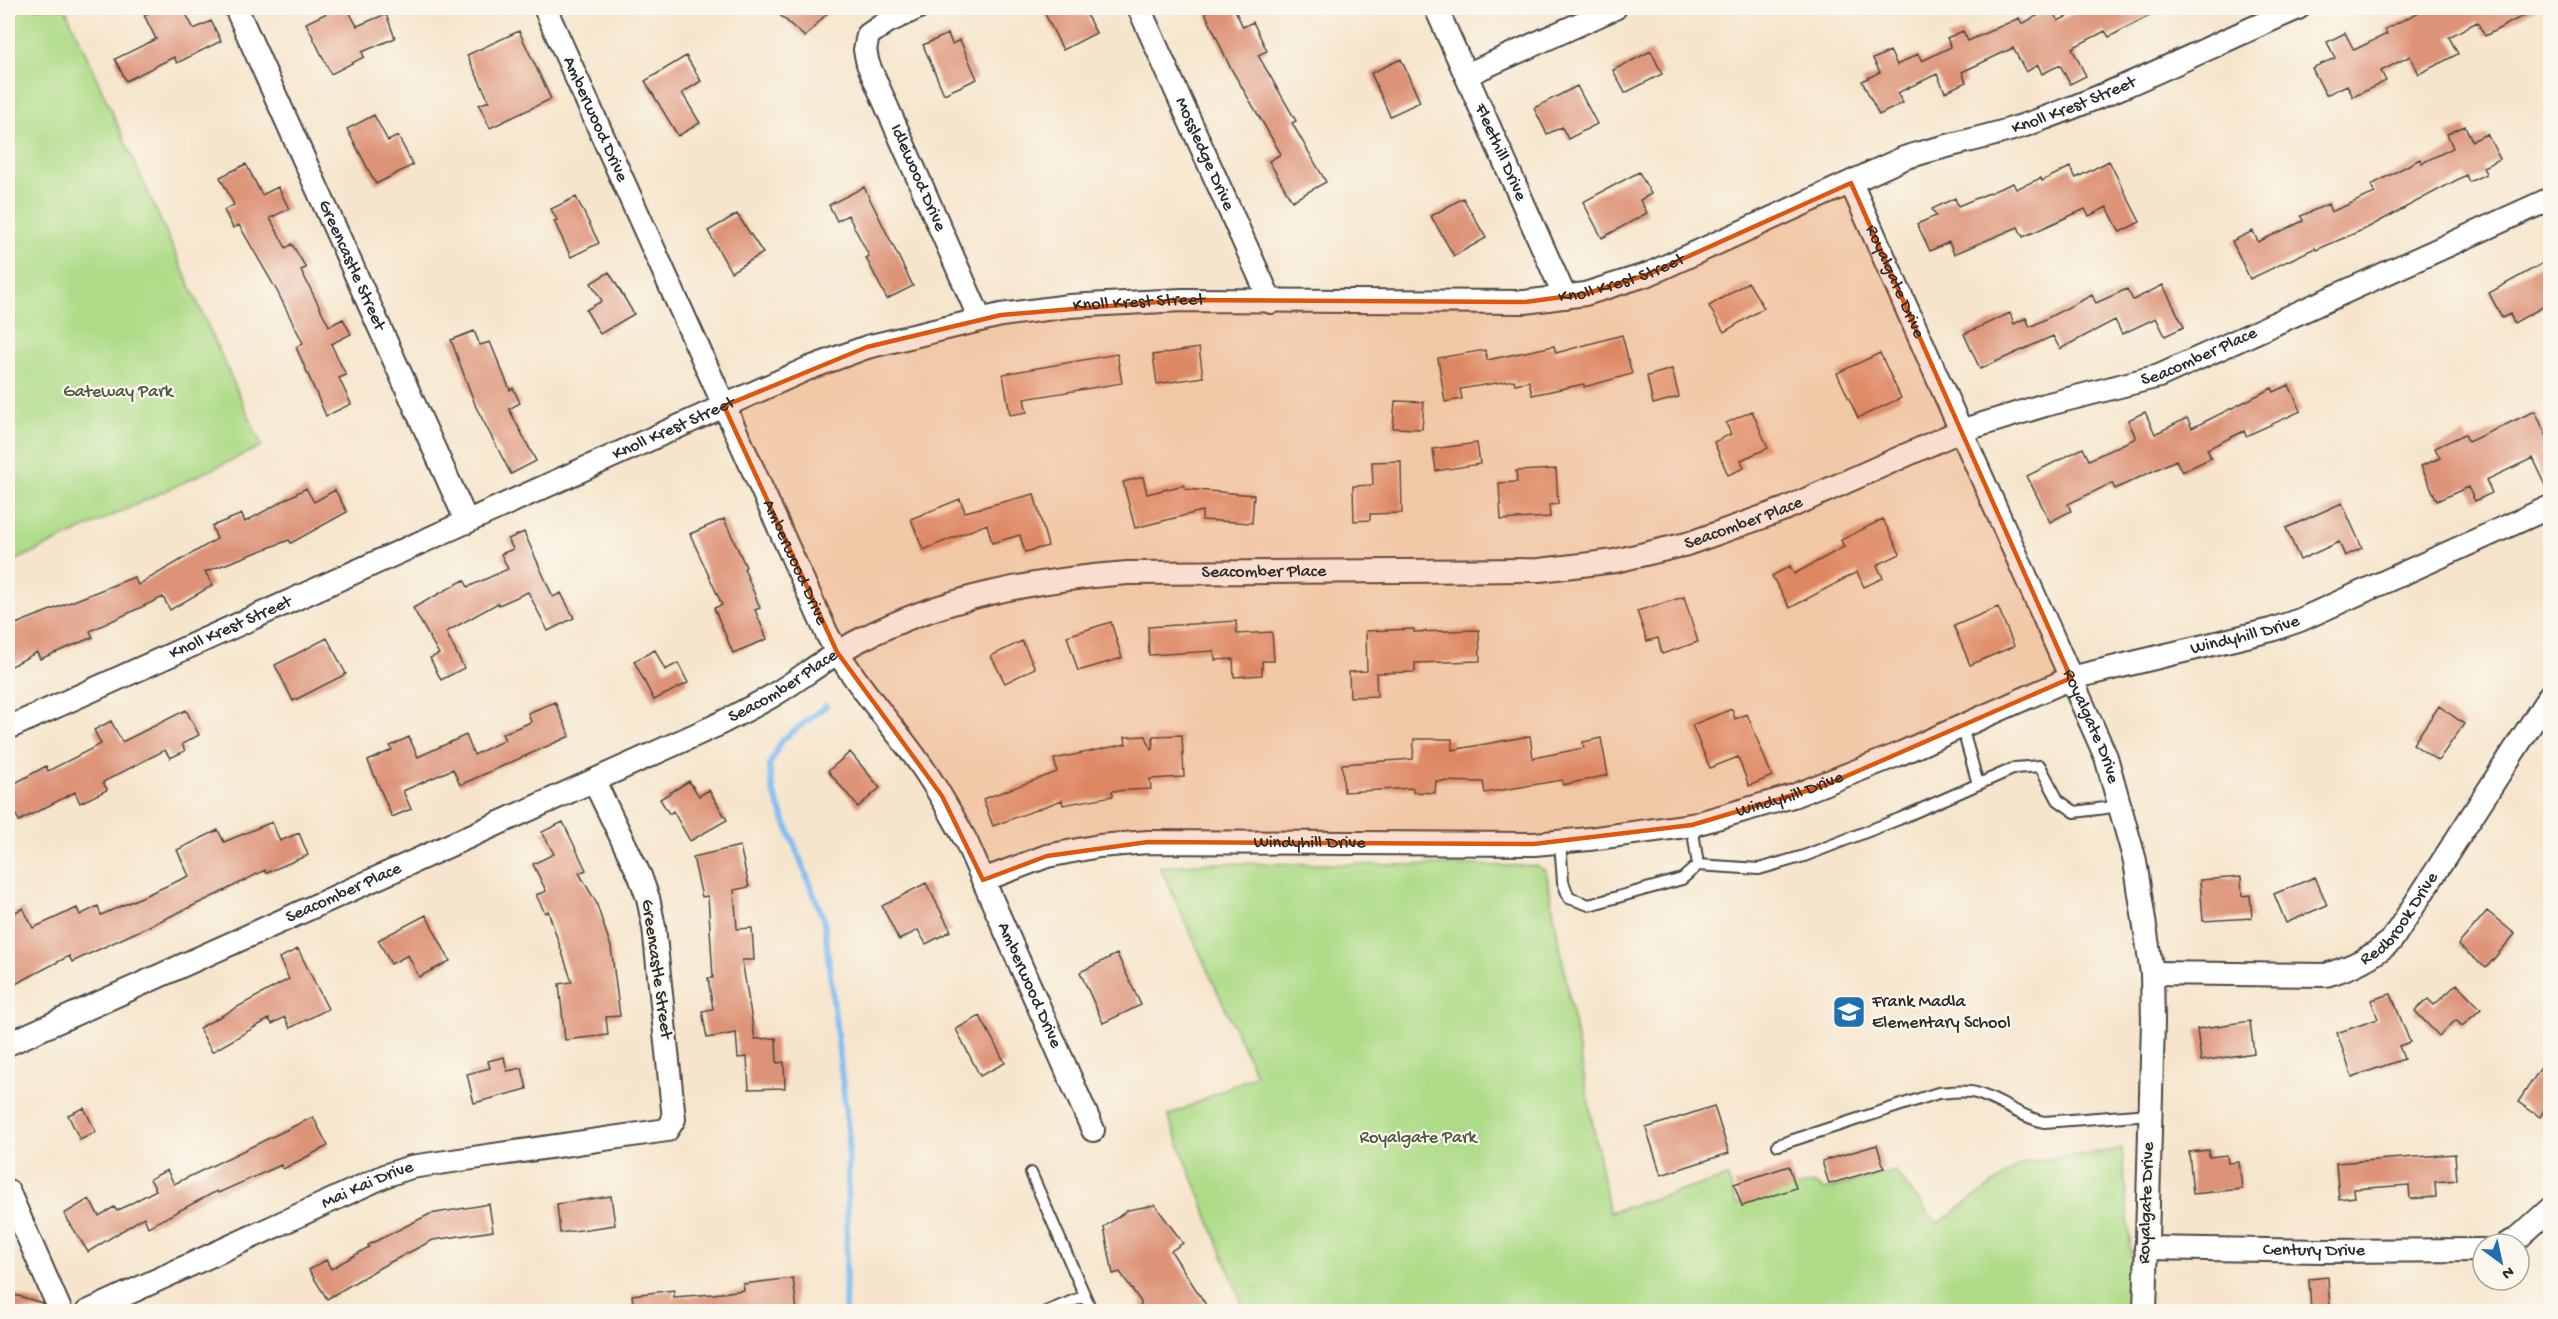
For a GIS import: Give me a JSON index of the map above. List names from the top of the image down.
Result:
{
  "streets": {
    "street": [
      "Knoll Krest Street",
      "Amberwood Drive",
      "Fleethill Drive",
      "Mossledge Drive",
      "Idlewood Drive",
      "Greencastle Street",
      "Royalgate Drive",
      "Seacomber Place",
      "Windyhill Drive",
      "Redbrook Drive",
      "Mai Kai Drive",
      "Century Drive"
    ]
  },
  "crossings": [
    ["Knoll Krest Street", "Amberwood Drive"],
    ["Knoll Krest Street", "Fleethill Drive"],
    ["Knoll Krest Street", "Mossledge Drive"],
    ["Knoll Krest Street", "Idlewood Drive"],
    ["Knoll Krest Street", "Greencastle Street"],
    ["Knoll Krest Street", "Royalgate Drive"],
    ["Amberwood Drive", "Seacomber Place"],
    ["Amberwood Drive", "Windyhill Drive"],
    ["Greencastle Street", "Seacomber Place"],
    ["Greencastle Street", "Mai Kai Drive"],
    ["Royalgate Drive", "Seacomber Place"],
    ["Royalgate Drive", "Windyhill Drive"],
    ["Royalgate Drive", "Redbrook Drive"],
    ["Royalgate Drive", "Century Drive"]
  ],
  "parks": ["Gateway Park", "Royalgate Park"],
  "places": {
    "school or university": ["Frank Madla Elementary School"]
  },
  "north": "bottom right"
}
